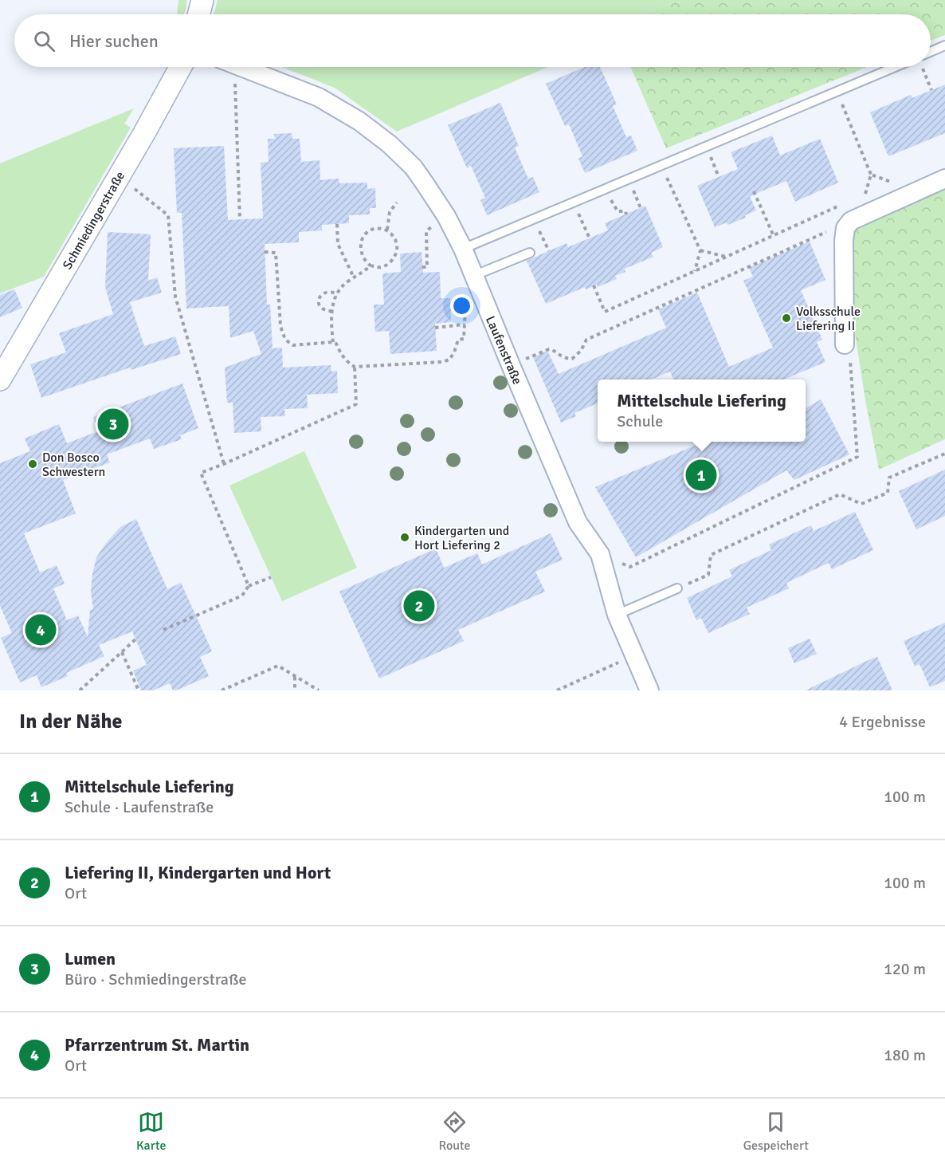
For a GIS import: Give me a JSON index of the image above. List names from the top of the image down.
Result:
{
  "streets": {
    "street": ["Schmiedingerstraße", "Laufenstraße"]
  },
  "places": ["Volksschule Liefering II", "Don Bosco Schwestern", "Kindergarten und Hort Liefering 2"],
  "page": {
    "search": "Hier suchen",
    "popup": ["Mittelschule Liefering", "Schule"],
    "pins": [
      "3",
      "1",
      "2",
      "4"
    ],
    "heading": ["In der Nähe", "4 Ergebnisse"],
    "list": [
      {
        "mark": "1",
        "name": "Mittelschule Liefering",
        "note": "Schule · Laufenstraße",
        "value": "100 m"
      },
      {
        "mark": "2",
        "name": "Liefering II, Kindergarten und Hort",
        "note": "Ort",
        "value": "100 m"
      },
      {
        "mark": "3",
        "name": "Lumen",
        "note": "Büro · Schmiedingerstraße",
        "value": "120 m"
      },
      {
        "mark": "4",
        "name": "Pfarrzentrum St. Martin",
        "note": "Ort",
        "value": "180 m"
      }
    ],
    "nav": ["Karte", "Route", "Gespeichert"]
  }
}
